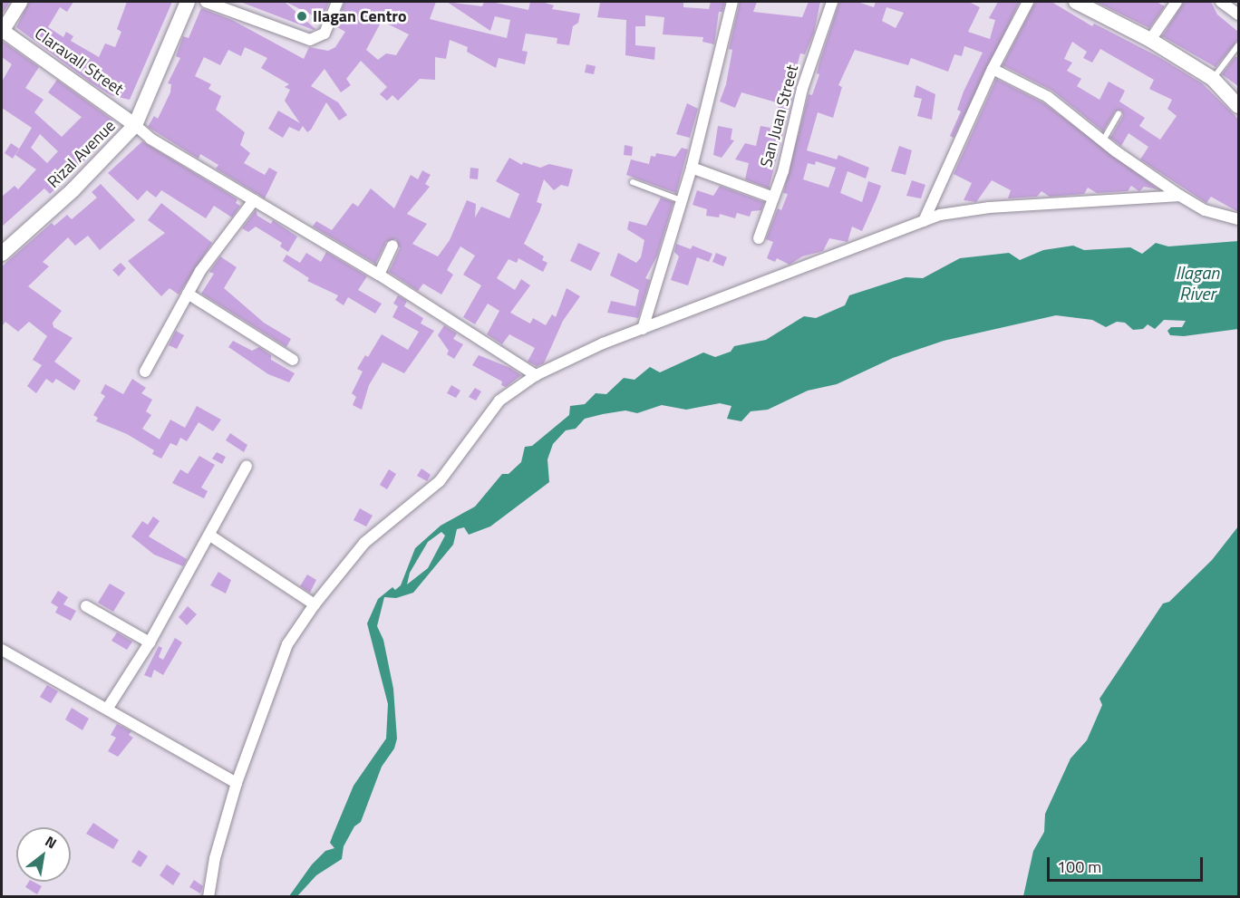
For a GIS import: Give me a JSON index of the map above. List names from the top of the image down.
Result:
{
  "streets": {
    "main road": ["Rizal Avenue"],
    "street": ["Claravall Street", "San Juan Street"]
  },
  "crossings": [
    ["Claravall Street", "Rizal Avenue"]
  ],
  "water": ["Ilagan River"],
  "places": ["Ilagan Centro"],
  "scale_bar": "100 m",
  "north": "top right"
}
